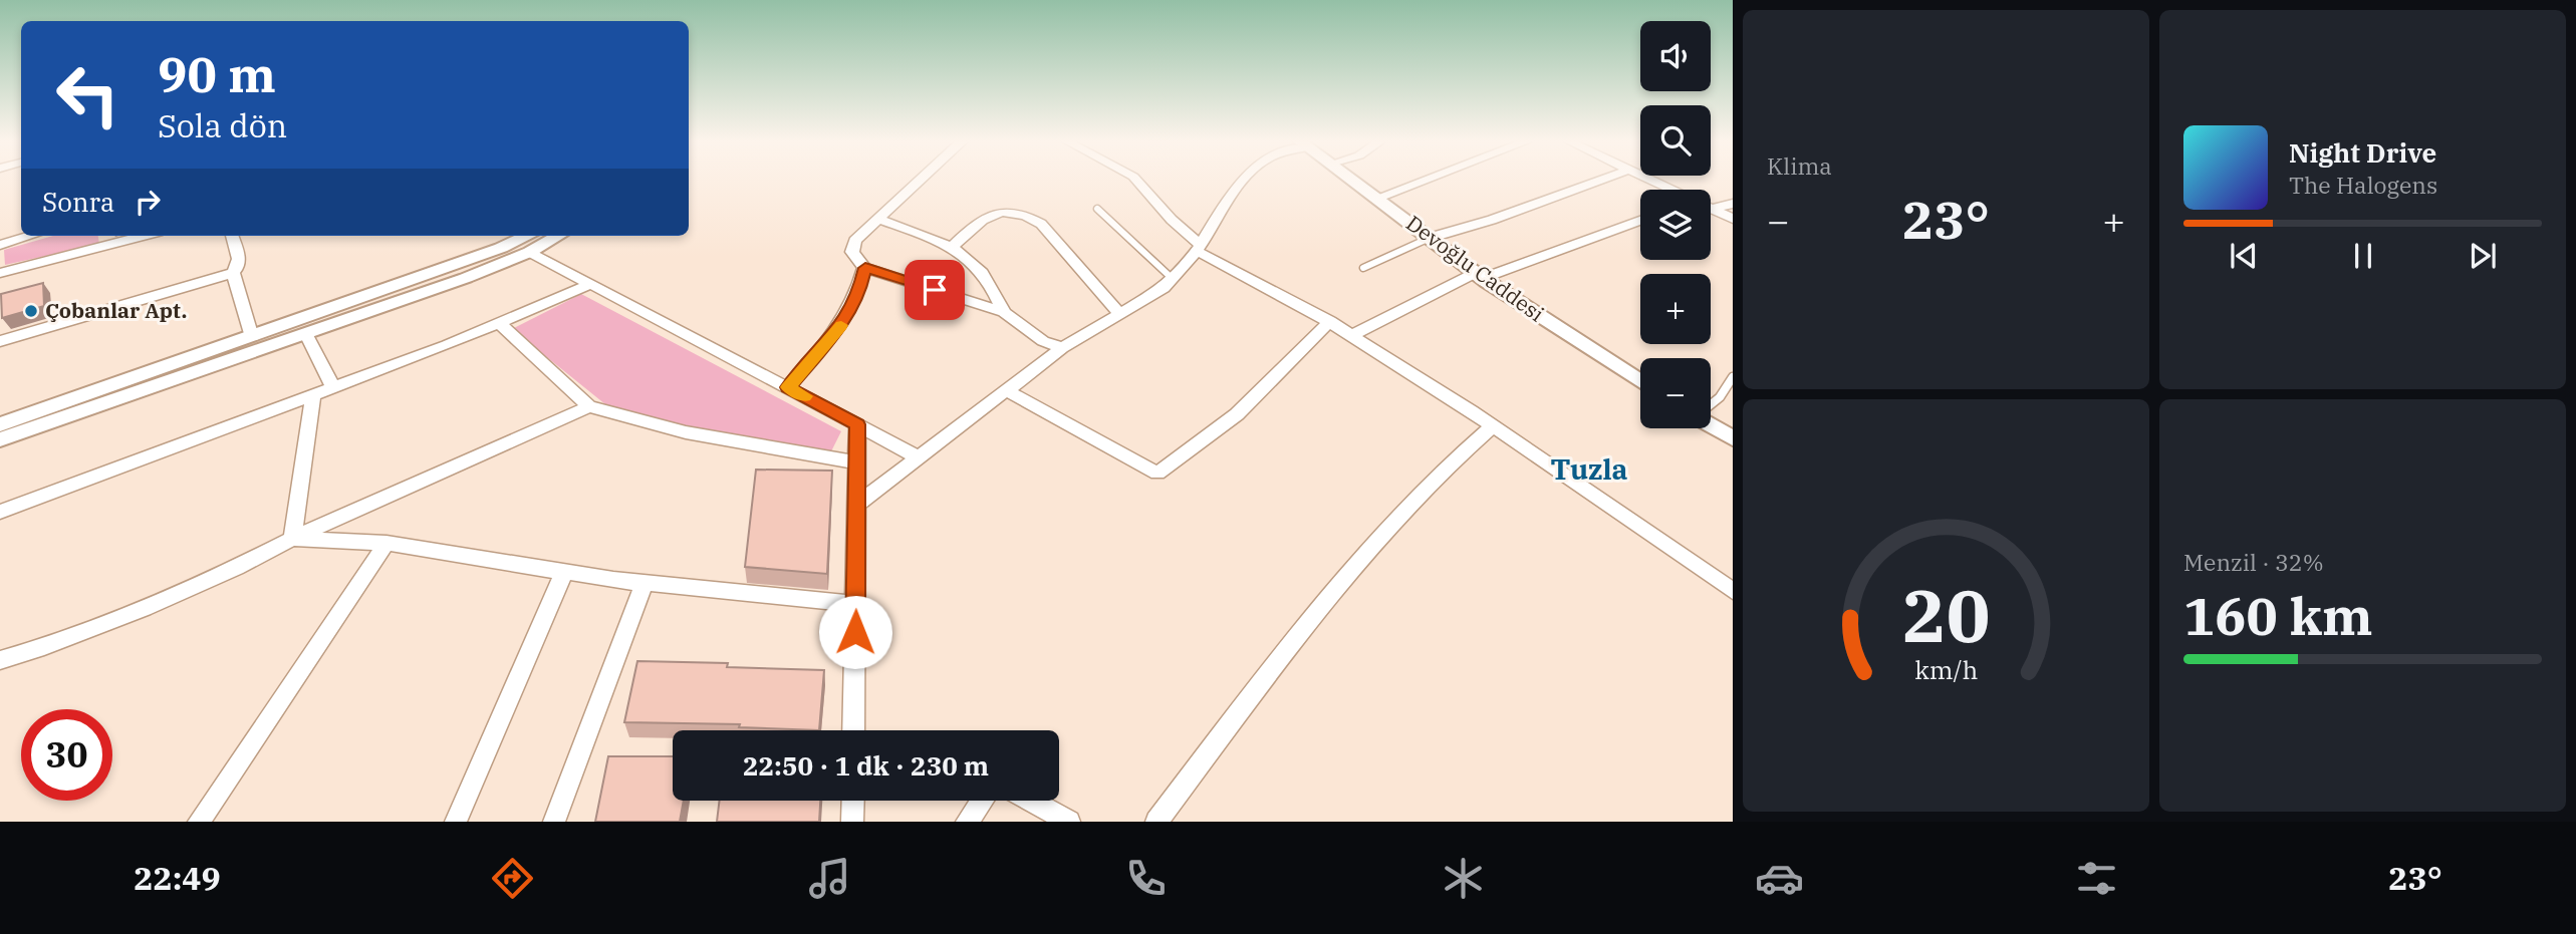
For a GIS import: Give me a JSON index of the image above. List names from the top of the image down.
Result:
{
  "streets": {
    "street": ["Devoğlu Caddesi"]
  },
  "districts": ["Tuzla"],
  "places": ["Çobanlar Apt."],
  "page": {
    "tile": [
      "Klima",
      ["Menzil · 32%", "160 km"]
    ],
    "map_buttons": ["+", "−"],
    "turn": ["90 m", "Sola dön"],
    "song": ["Night Drive", "The Halogens"],
    "then": "Sonra",
    "heat": ["−", "23°", "+"],
    "limit": "30",
    "trip": "22:50 · 1 dk · 230 m",
    "tabs": ["22:49", "23°"],
    "gauge": ["20", "km/h"]
  }
}
